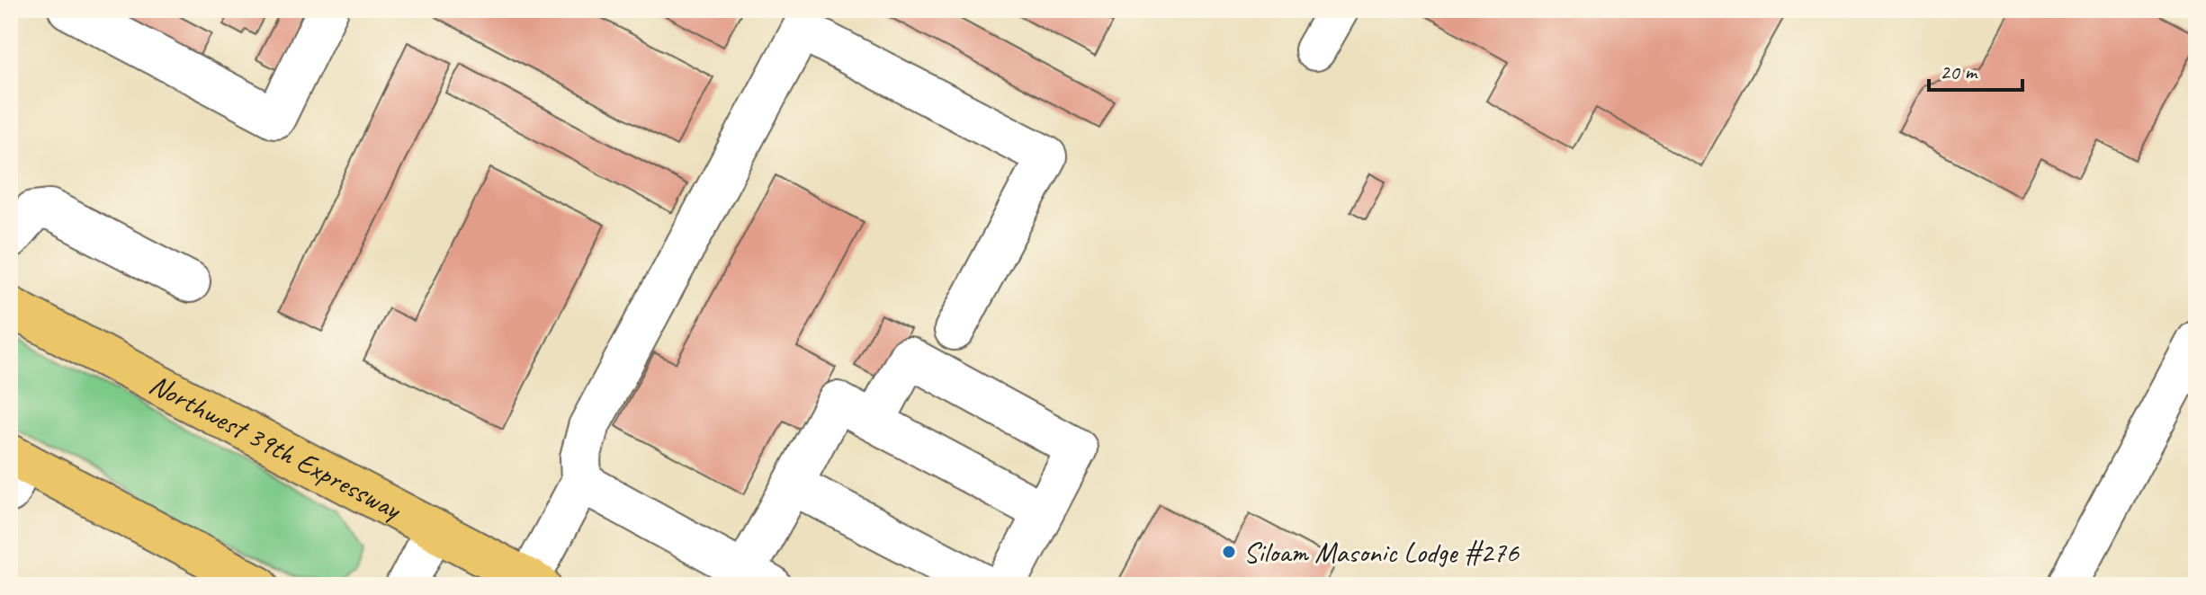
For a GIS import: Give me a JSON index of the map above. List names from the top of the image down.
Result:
{
  "streets": {
    "highway": ["Northwest 39th Expressway"]
  },
  "places": ["Siloam Masonic Lodge #276"],
  "scale_bar": "20 m"
}
